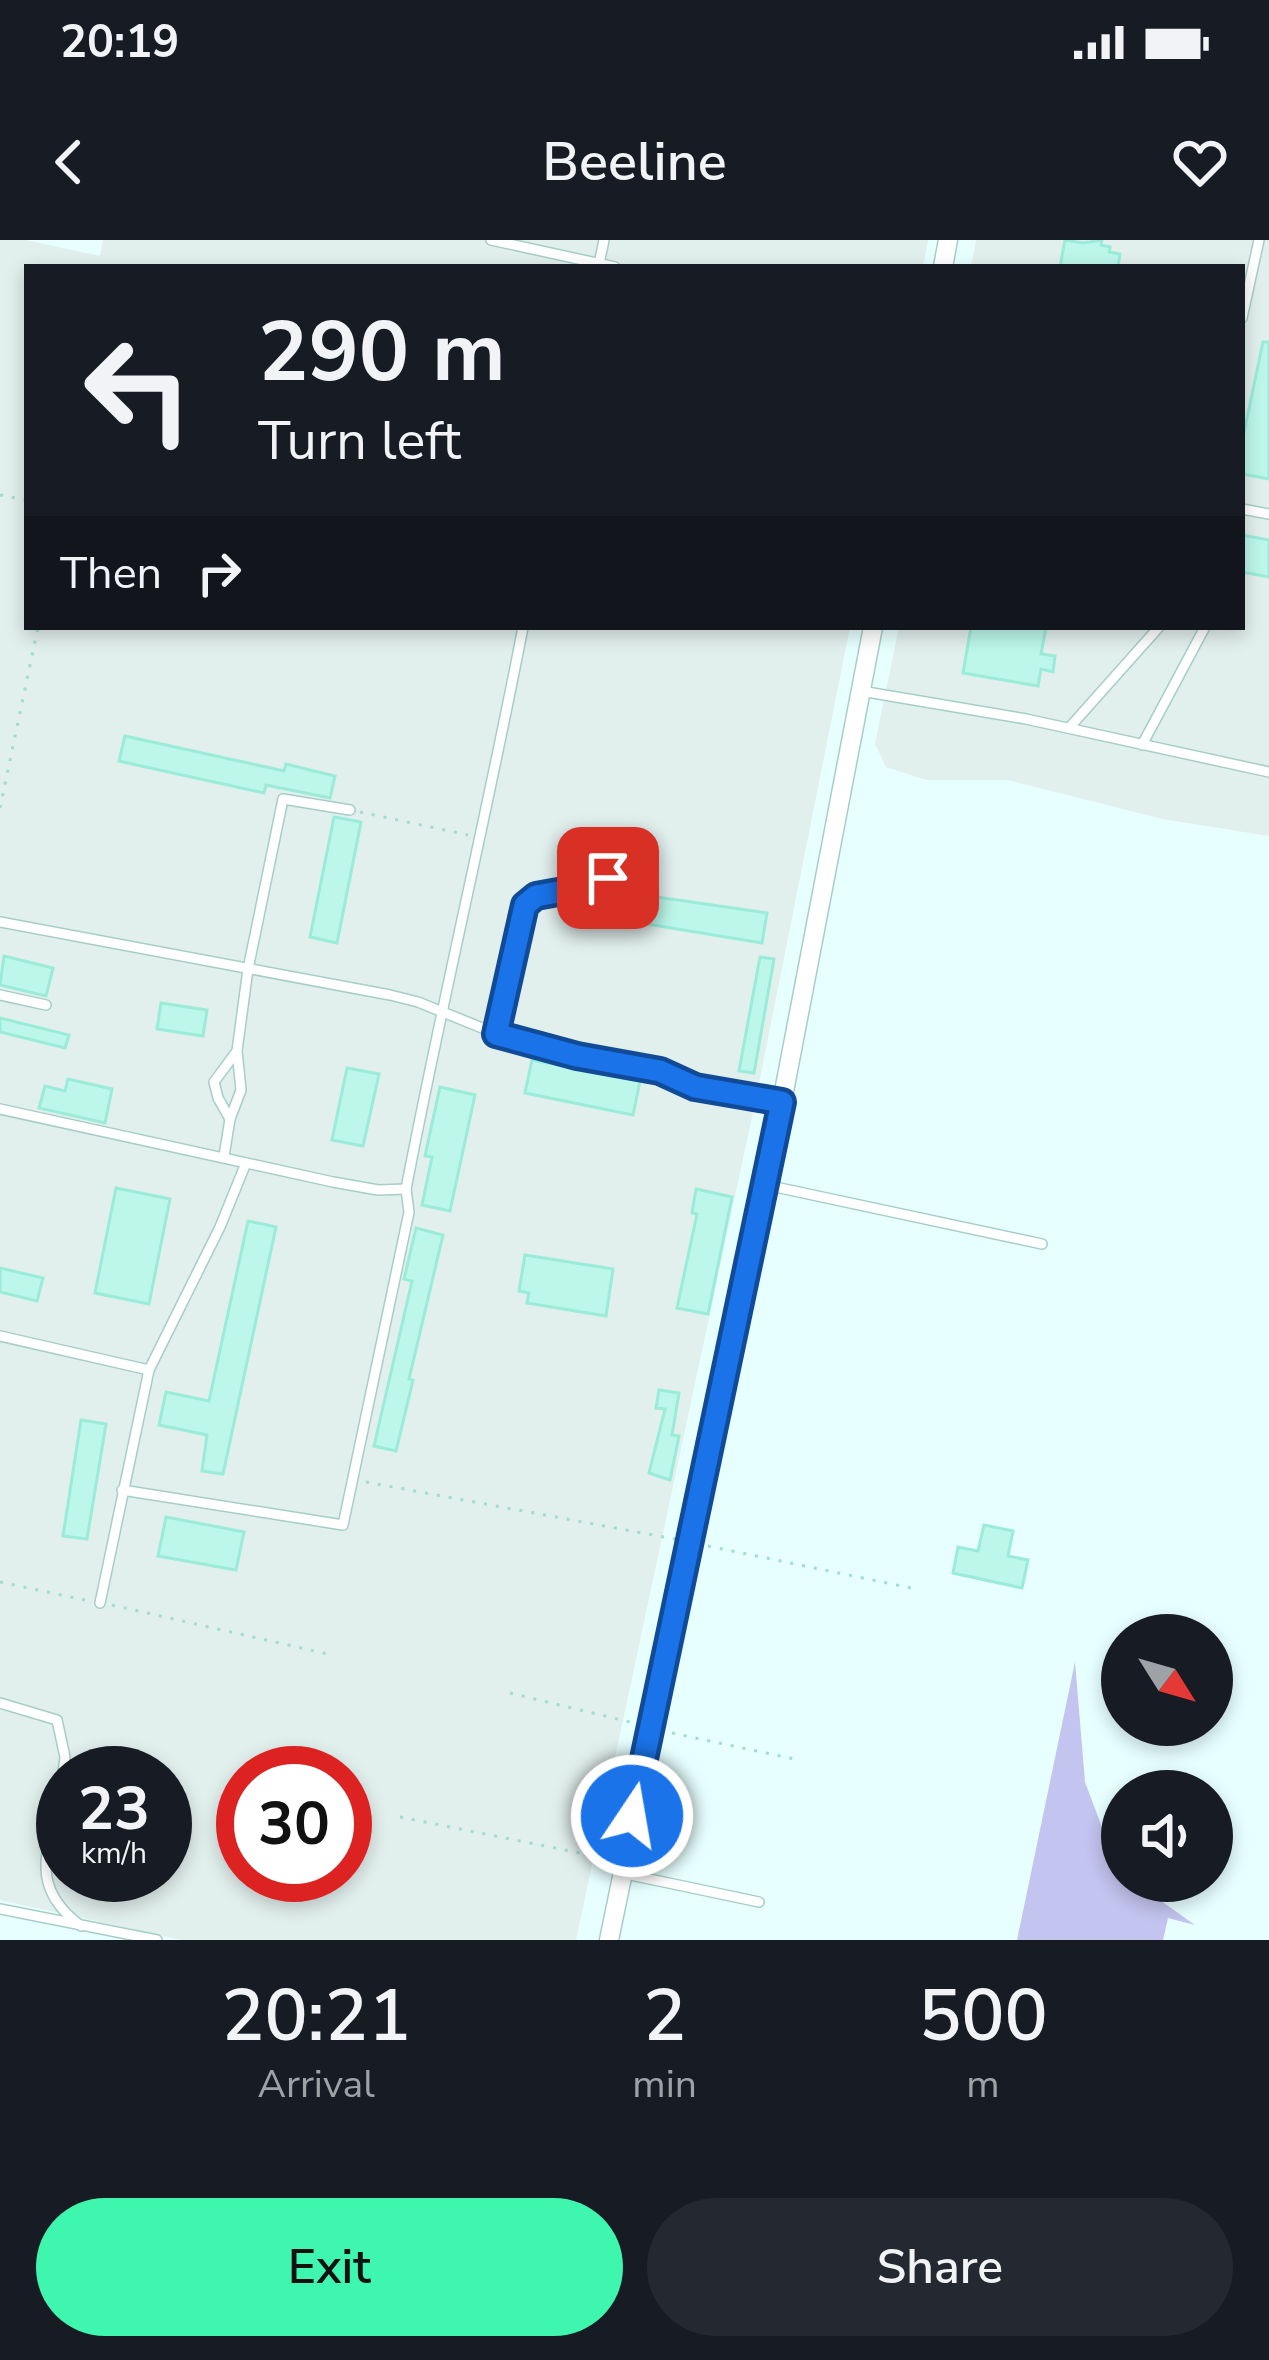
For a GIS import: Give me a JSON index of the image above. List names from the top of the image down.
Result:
{
  "north": "bottom right",
  "page": {
    "status": "20:19",
    "header": "Beeline",
    "turn": ["290 m", "Turn left"],
    "then": "Then",
    "speed": "23 km/h",
    "limit": "30",
    "eta": [
      "20:21",
      "Arrival",
      "2",
      "min",
      "500",
      "m"
    ],
    "buttons": ["Exit", "Share"]
  }
}
